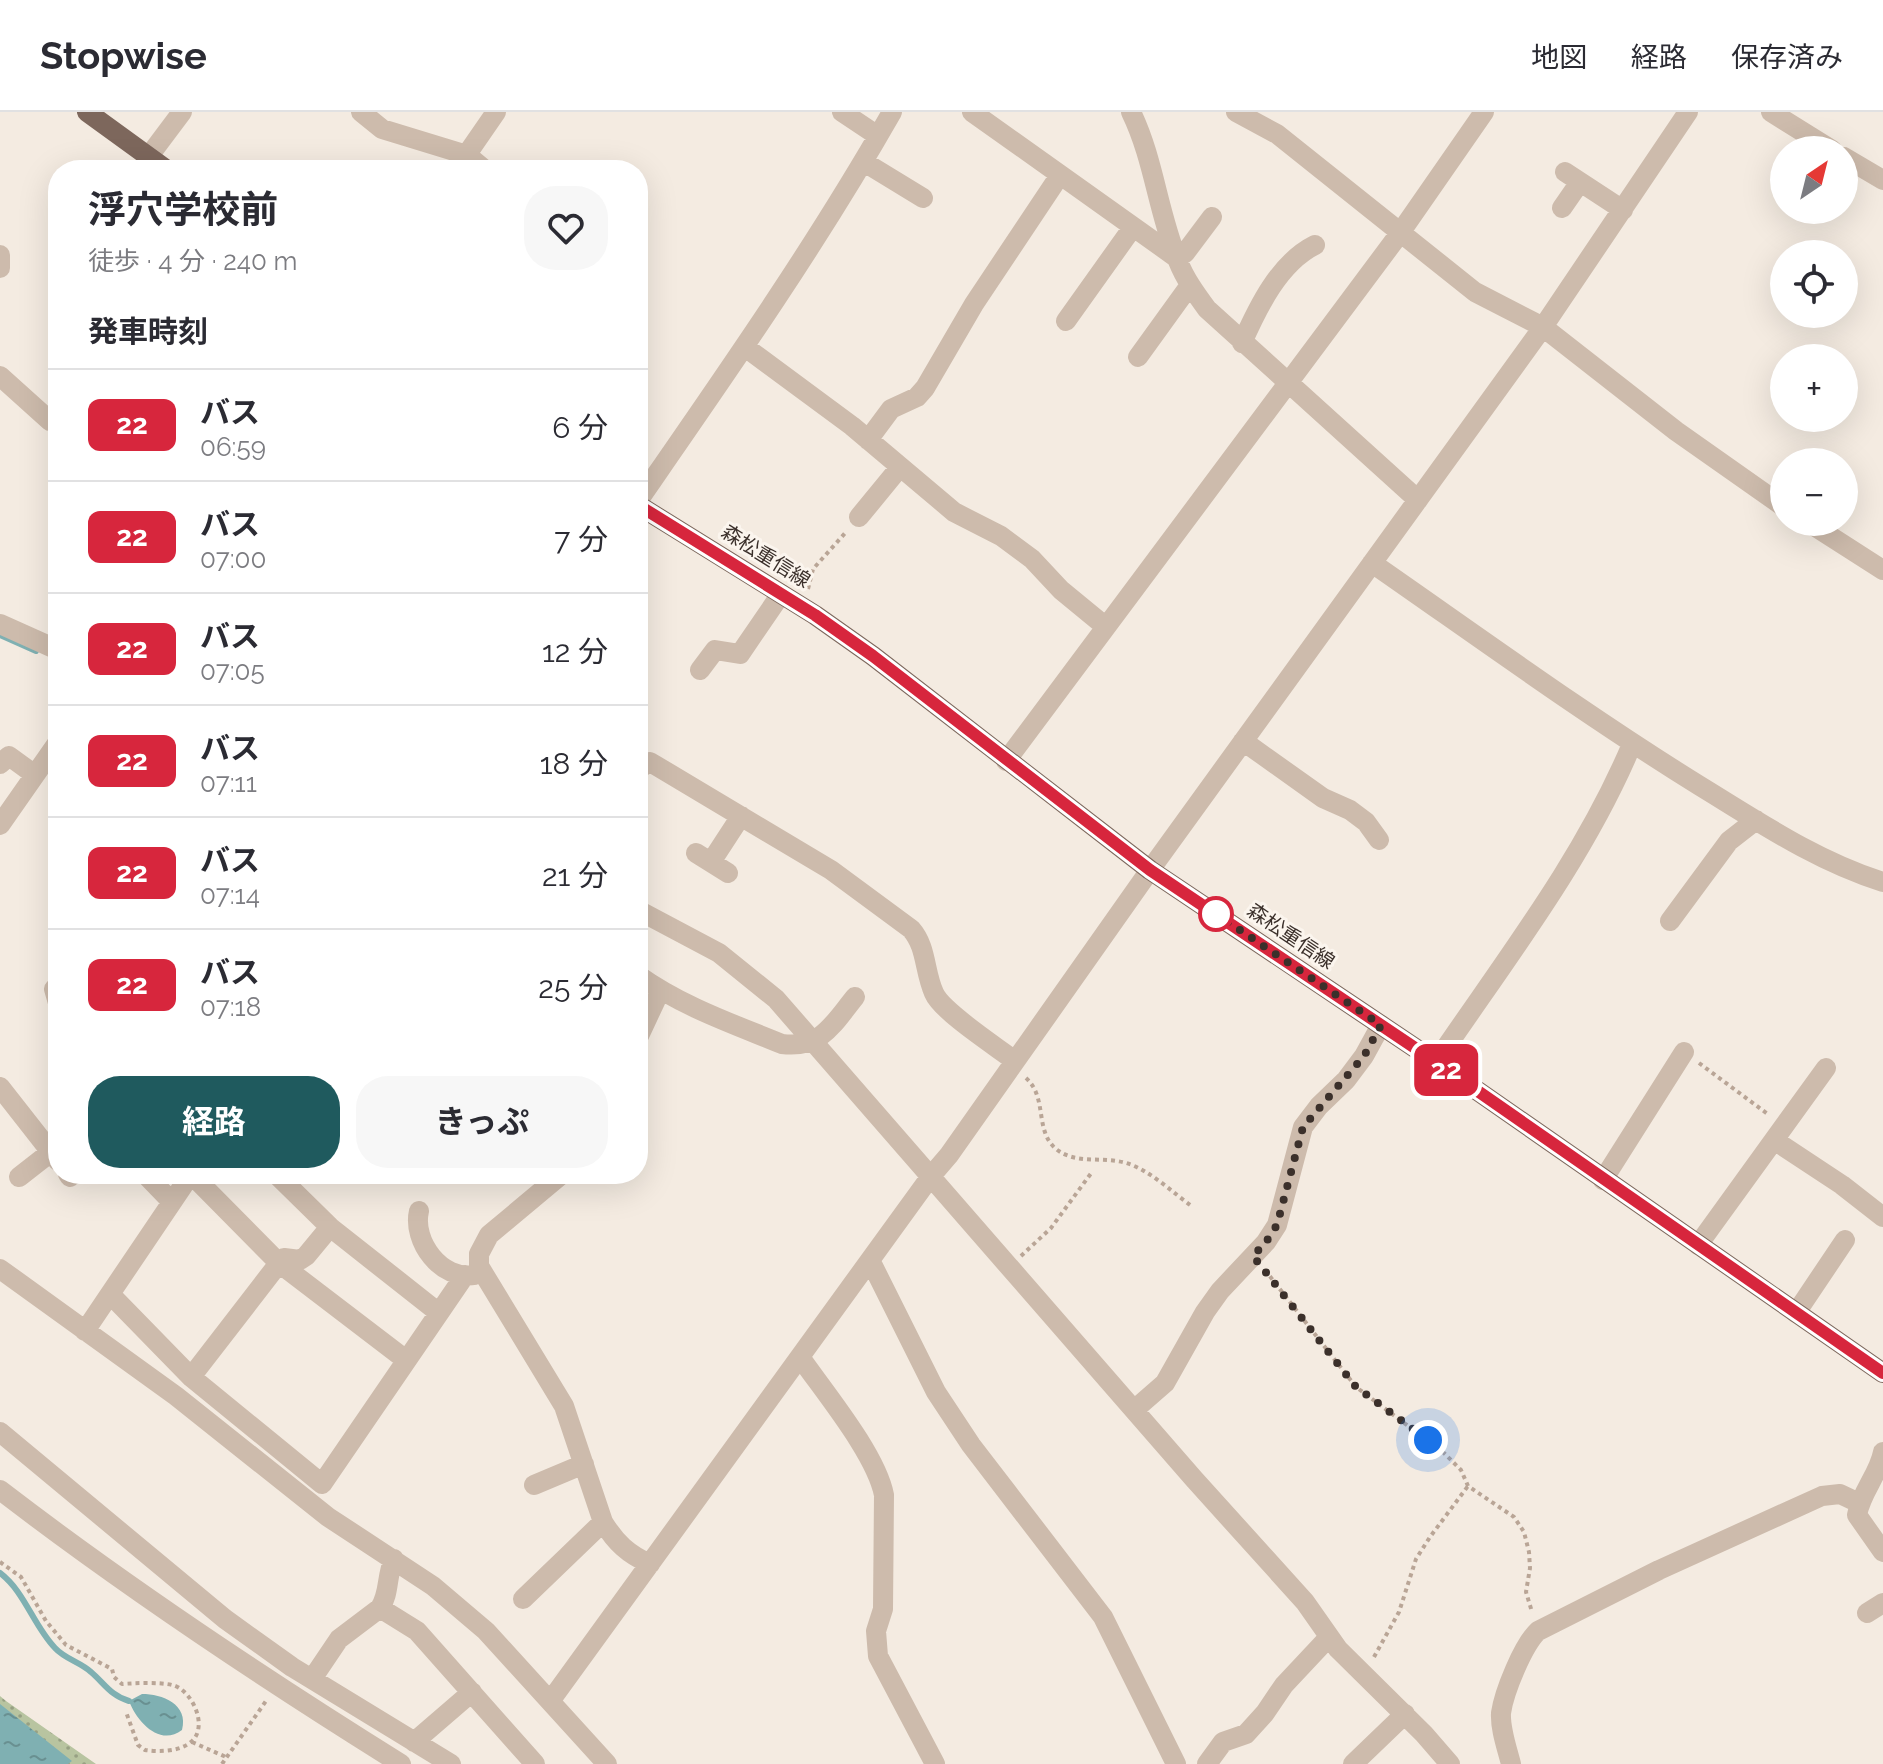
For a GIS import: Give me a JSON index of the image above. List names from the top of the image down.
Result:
{
  "streets": {
    "main road": ["森松重信線"]
  },
  "lines": ["bus line 22"],
  "north": "top right",
  "page": {
    "header": "Stopwise",
    "nav": ["地図", "経路", "保存済み"],
    "on_map": "22",
    "map_buttons": ["+", "−"],
    "heading": [
      ["浮穴学校前", "徒歩 · 4 分 · 240 m"],
      "発車時刻"
    ],
    "list": [
      {
        "mark": "22",
        "name": "バス",
        "note": "06:59",
        "value": "6 分"
      },
      {
        "mark": "22",
        "name": "バス",
        "note": "07:00",
        "value": "7 分"
      },
      {
        "mark": "22",
        "name": "バス",
        "note": "07:05",
        "value": "12 分"
      },
      {
        "mark": "22",
        "name": "バス",
        "note": "07:11",
        "value": "18 分"
      },
      {
        "mark": "22",
        "name": "バス",
        "note": "07:14",
        "value": "21 分"
      },
      {
        "mark": "22",
        "name": "バス",
        "note": "07:18",
        "value": "25 分"
      }
    ],
    "buttons": ["経路", "きっぷ"]
  }
}
